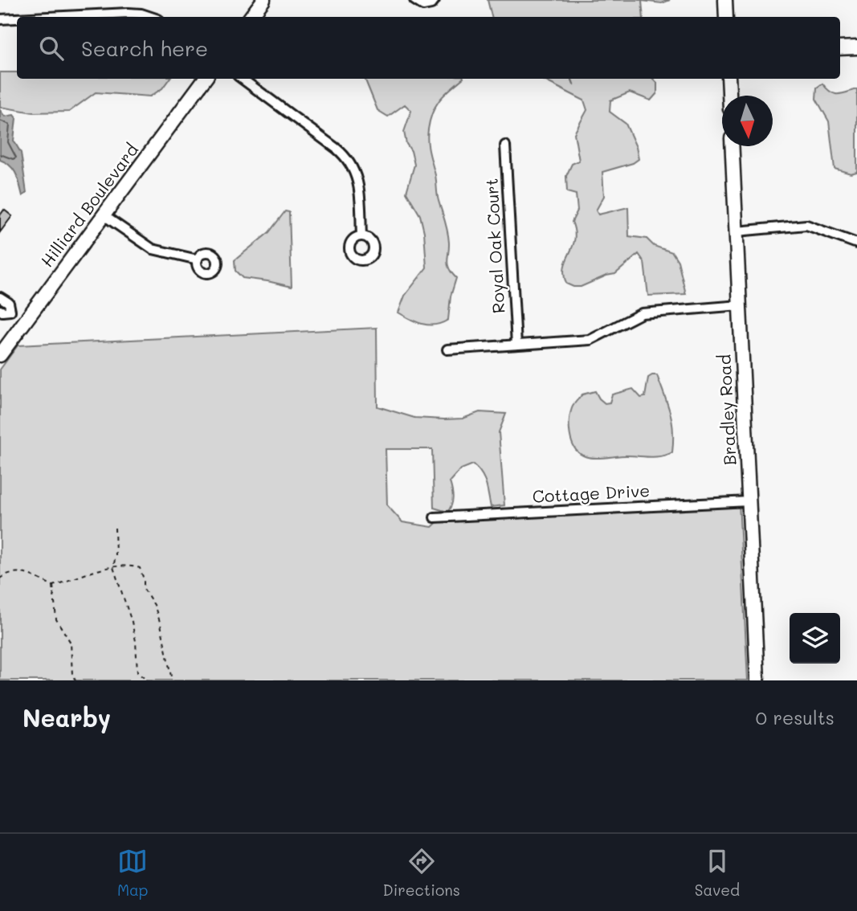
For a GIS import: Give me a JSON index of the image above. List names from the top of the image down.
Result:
{
  "streets": {
    "street": [
      "Hilliard Boulevard",
      "Royal Oak Court",
      "Bradley Road",
      "Cottage Drive"
    ]
  },
  "crossings": [
    ["Bradley Road", "Cottage Drive"]
  ],
  "north": "bottom",
  "page": {
    "search": "Search here",
    "heading": ["Nearby", "0 results"],
    "nav": ["Map", "Directions", "Saved"]
  }
}
